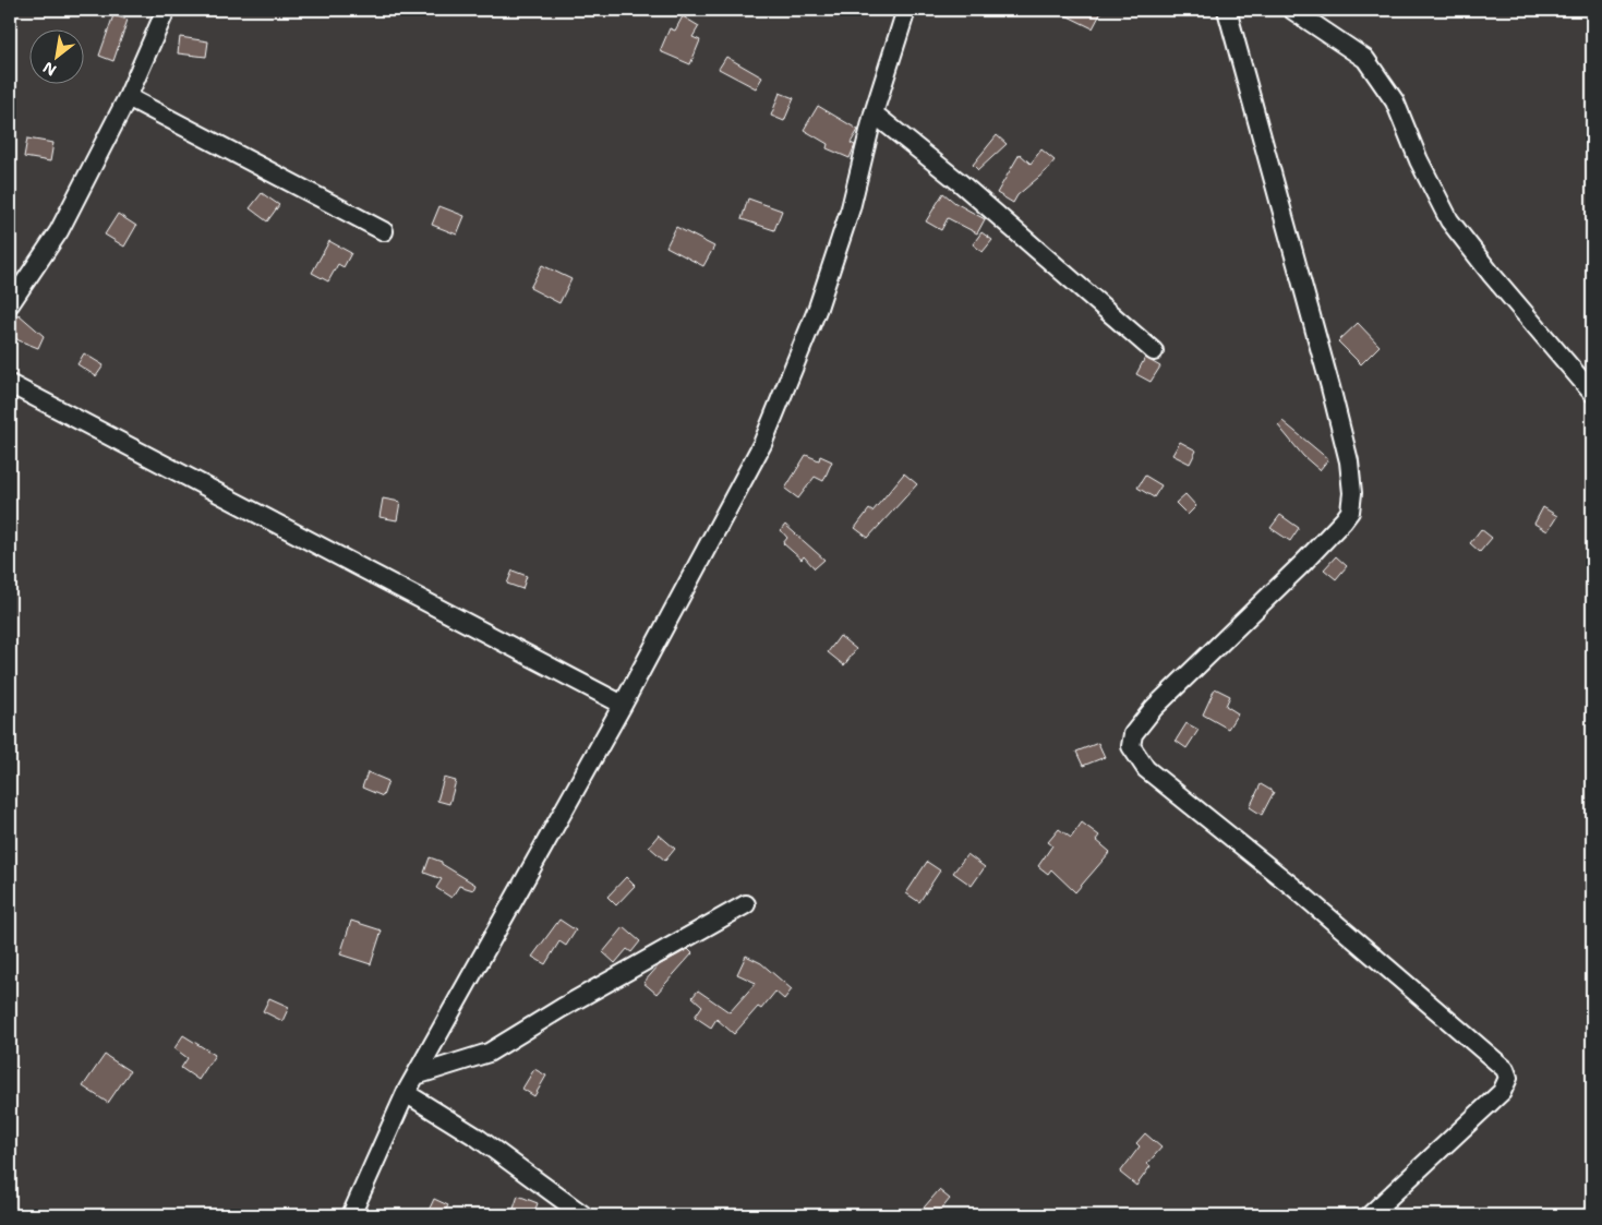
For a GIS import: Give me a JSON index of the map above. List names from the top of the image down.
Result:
{
  "north": "bottom left"
}
